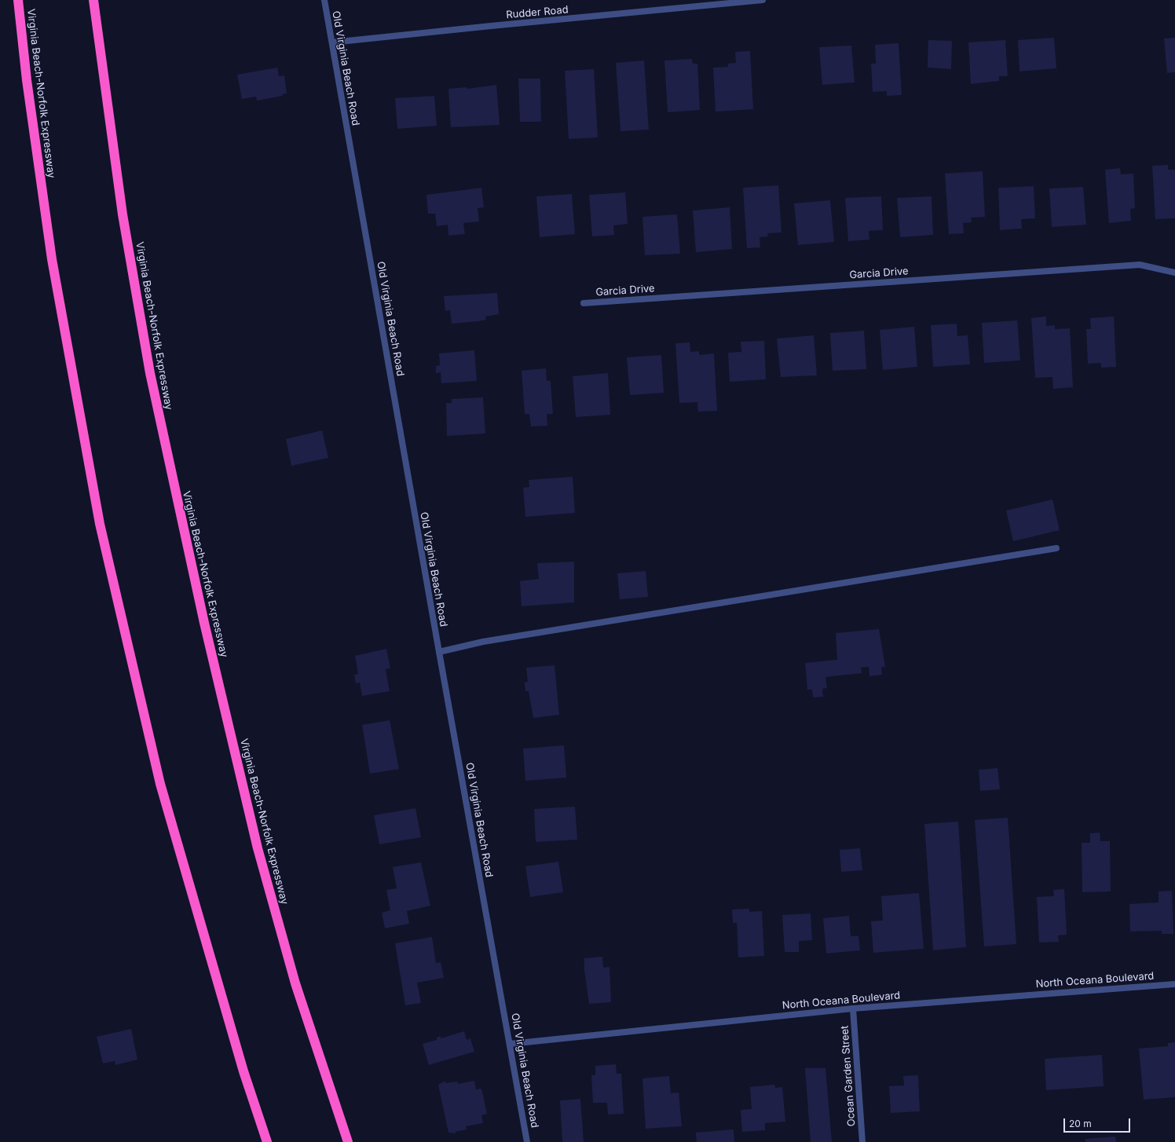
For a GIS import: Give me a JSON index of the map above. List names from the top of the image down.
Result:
{
  "streets": {
    "highway": ["Virginia Beach-Norfolk Expressway"],
    "street": [
      "Rudder Road",
      "Old Virginia Beach Road",
      "Garcia Drive",
      "North Oceana Boulevard",
      "Ocean Garden Street"
    ]
  },
  "crossings": [
    ["Rudder Road", "Old Virginia Beach Road"],
    ["Old Virginia Beach Road", "North Oceana Boulevard"],
    ["North Oceana Boulevard", "Ocean Garden Street"]
  ],
  "scale_bar": "20 m"
}
